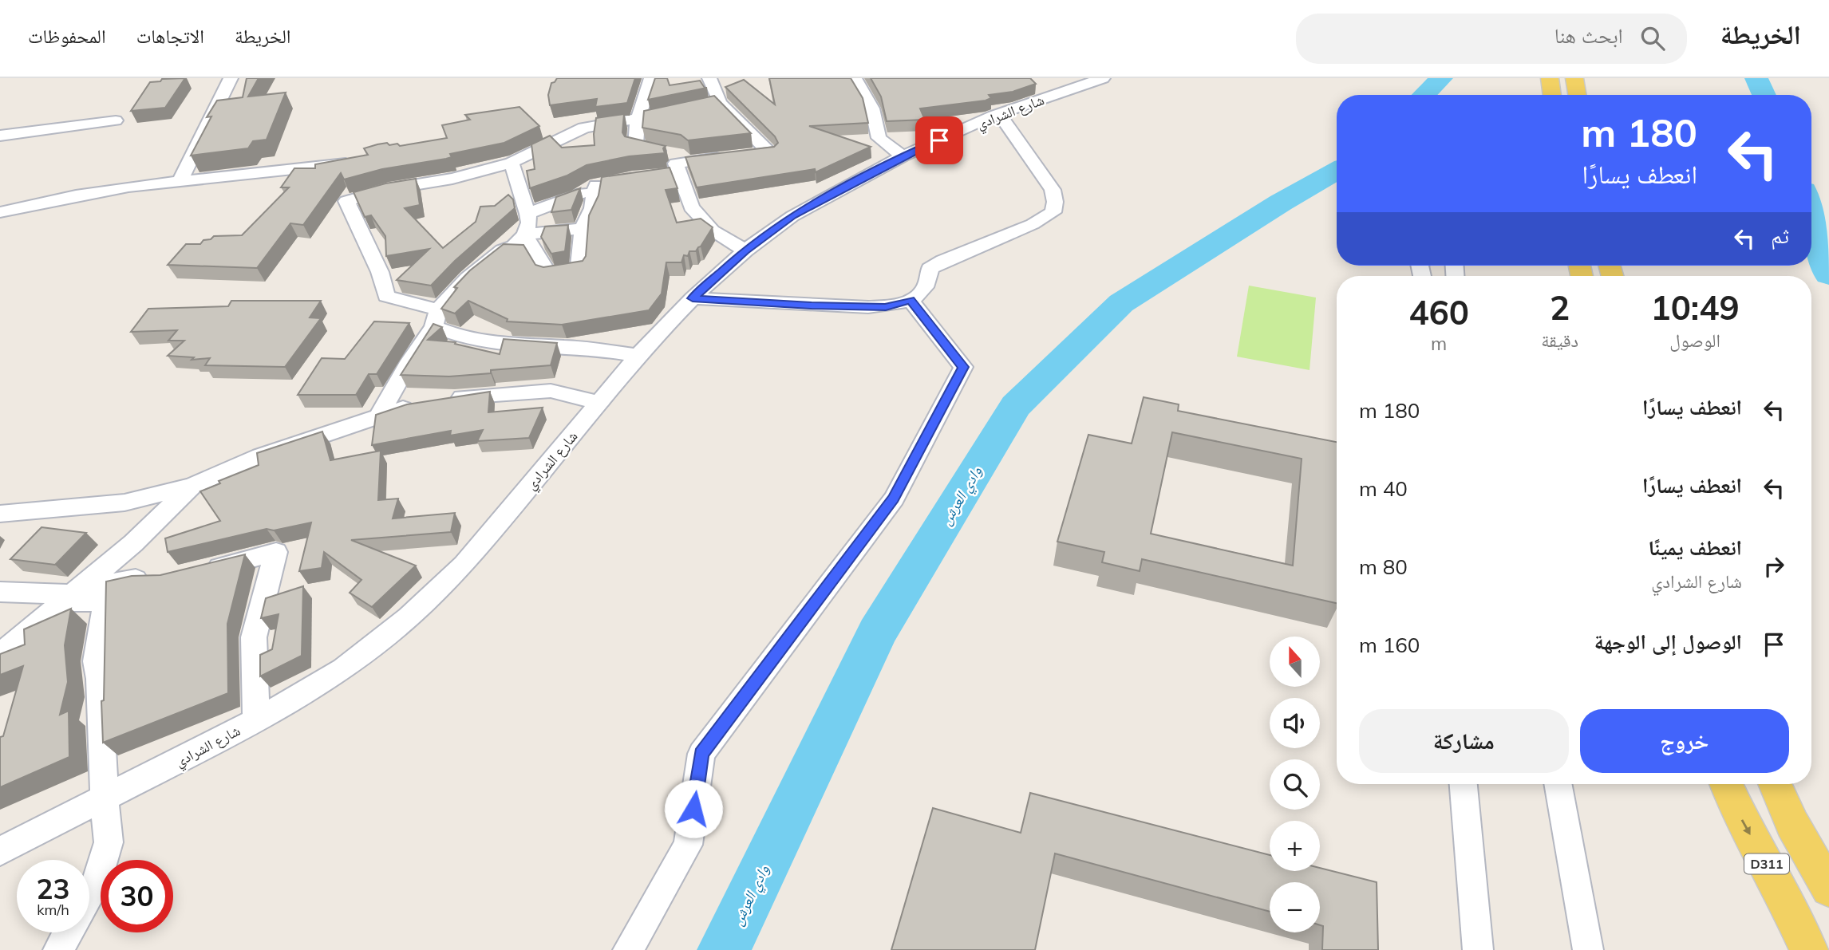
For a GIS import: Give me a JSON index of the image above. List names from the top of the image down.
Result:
{
  "streets": {
    "main road": ["D311"],
    "street": ["شارع الشرادي"]
  },
  "water": ["وادي العرش"],
  "north": "top",
  "page": {
    "header": "الخريطة",
    "search": "ابحث هنا",
    "nav": ["الخريطة", "الاتجاهات", "المحفوظات"],
    "turn": ["180 m", "انعطف يسارًا"],
    "then": "ثم",
    "eta": [
      "10:49",
      "الوصول",
      "2",
      "دقيقة",
      "460",
      "m"
    ],
    "list": [
      {
        "name": "انعطف يسارًا",
        "value": "180 m"
      },
      {
        "name": "انعطف يسارًا",
        "value": "40 m"
      },
      {
        "name": "انعطف يمينًا",
        "note": "شارع الشرادي",
        "value": "80 m"
      },
      {
        "name": "الوصول إلى الوجهة",
        "value": "160 m"
      }
    ],
    "map_buttons": ["+", "−"],
    "buttons": ["خروج", "مشاركة"],
    "speed": "23 km/h",
    "limit": "30"
  }
}
